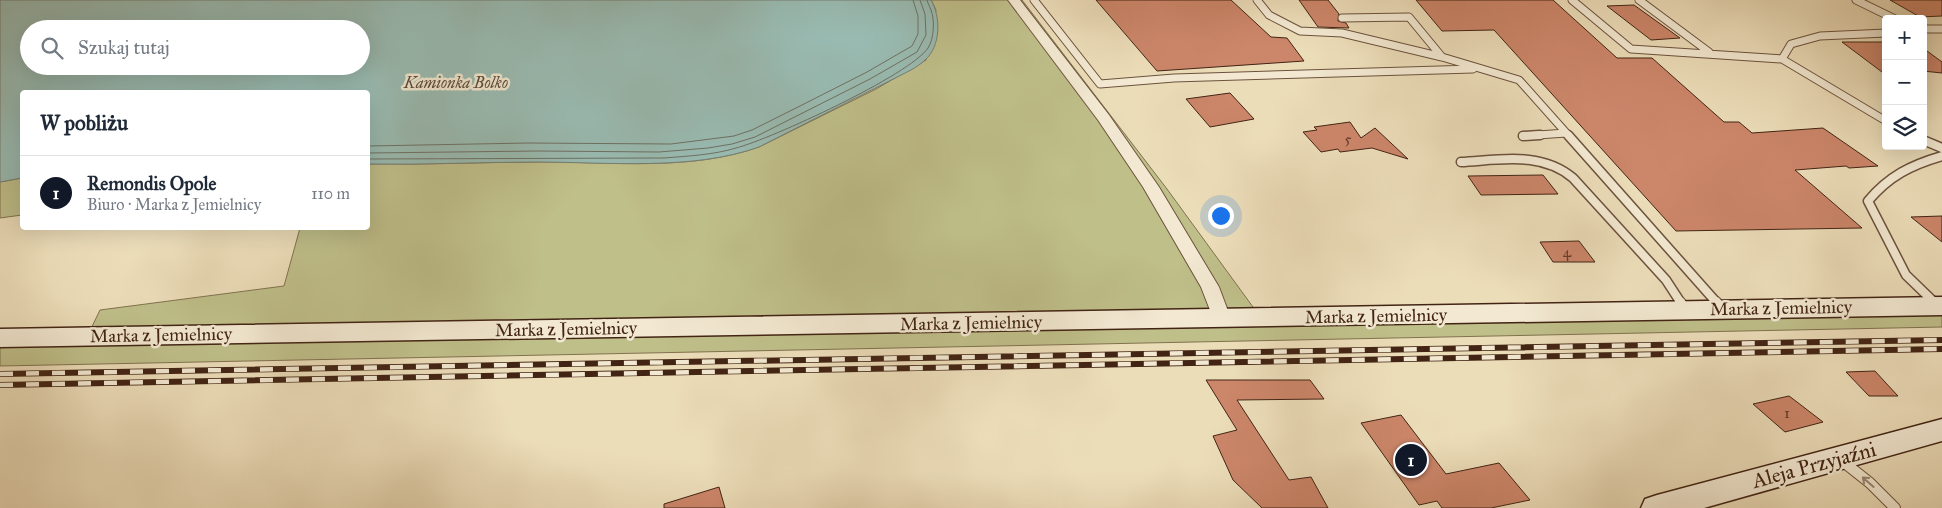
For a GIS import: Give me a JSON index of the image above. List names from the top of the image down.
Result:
{
  "streets": {
    "main road": ["Marka z Jemielnicy", "Aleja Przyjaźni"]
  },
  "water": ["Kamionka Bolko"],
  "house_numbers": ["5", "4", "1"],
  "page": {
    "map_buttons": ["+", "−"],
    "search": "Szukaj tutaj",
    "heading": "W pobliżu",
    "list": [
      {
        "mark": "1",
        "name": "Remondis Opole",
        "note": "Biuro · Marka z Jemielnicy",
        "value": "110 m"
      }
    ],
    "pins": "1"
  }
}
